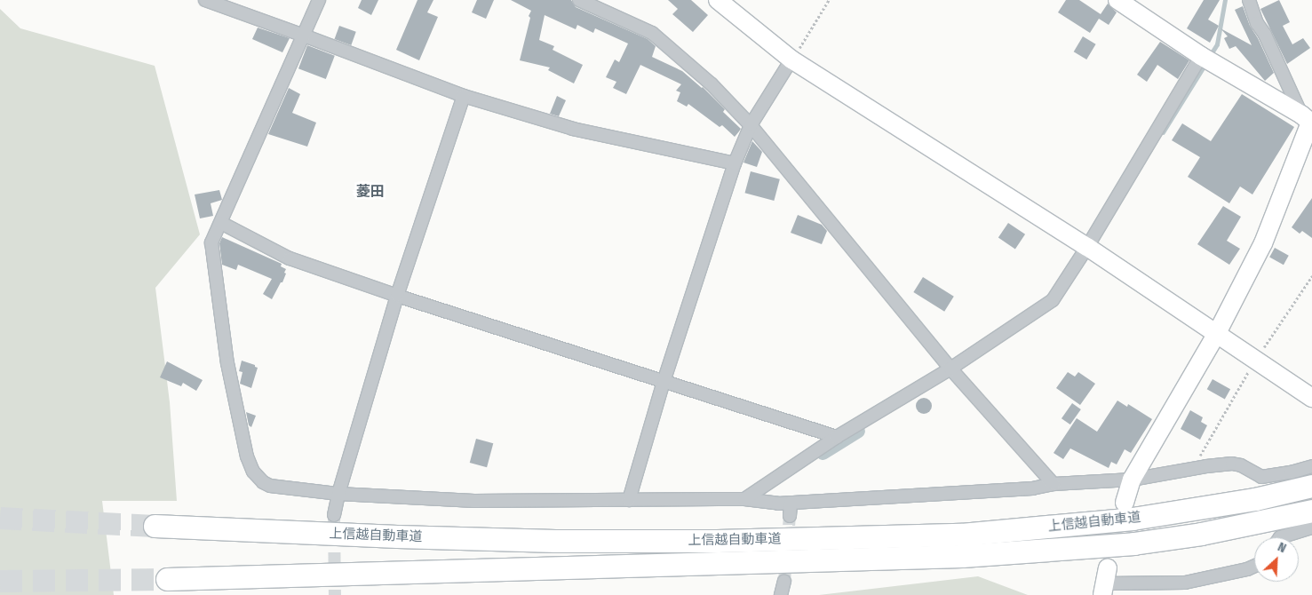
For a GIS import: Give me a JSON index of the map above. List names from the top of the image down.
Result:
{
  "streets": {
    "highway": ["上信越自動車道"]
  },
  "districts": ["菱田"],
  "north": "top right"
}
